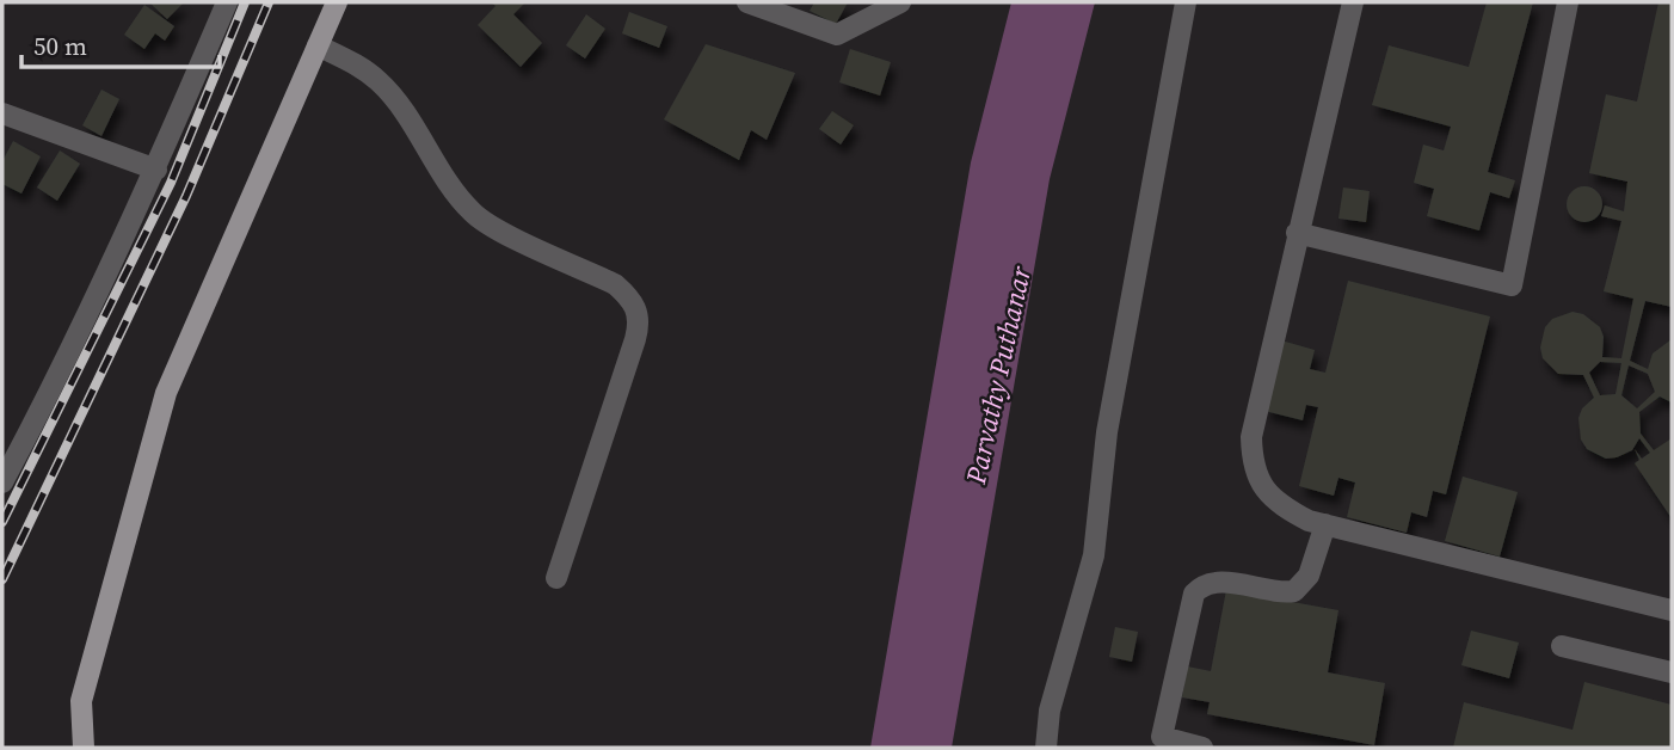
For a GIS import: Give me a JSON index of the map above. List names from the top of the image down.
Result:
{
  "water": ["Parvathy Puthanar"],
  "scale_bar": "50 m"
}
